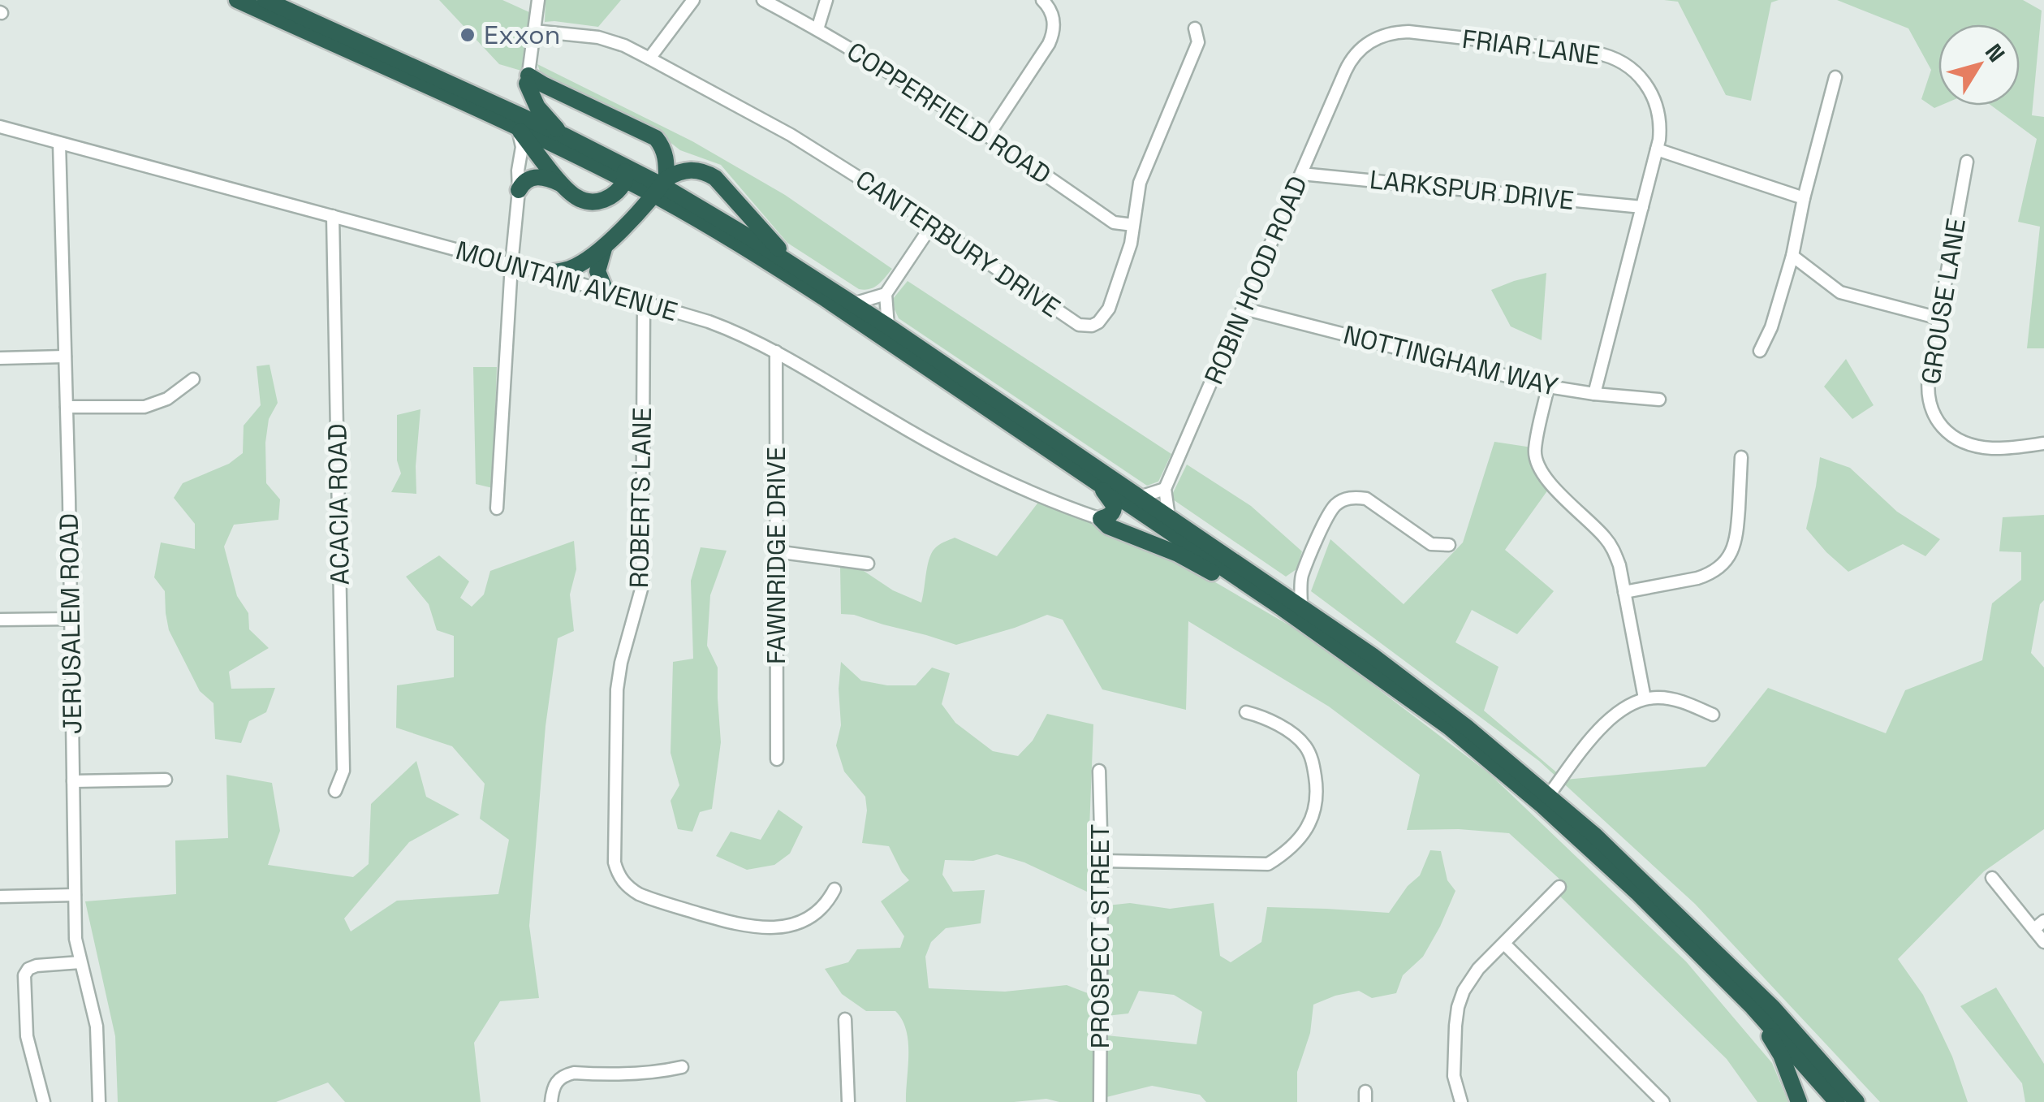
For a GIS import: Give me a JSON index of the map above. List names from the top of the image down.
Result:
{
  "streets": {
    "street": [
      "FRIAR LANE",
      "COPPERFIELD ROAD",
      "LARKSPUR DRIVE",
      "CANTERBURY DRIVE",
      "ROBIN HOOD ROAD",
      "MOUNTAIN AVENUE",
      "GROUSE LANE",
      "NOTTINGHAM WAY",
      "ROBERTS LANE",
      "ACACIA ROAD",
      "FAWNRIDGE DRIVE",
      "JERUSALEM ROAD",
      "PROSPECT STREET"
    ]
  },
  "crossings": [
    ["FRIAR LANE", "LARKSPUR DRIVE"],
    ["FRIAR LANE", "ROBIN HOOD ROAD"],
    ["FRIAR LANE", "NOTTINGHAM WAY"],
    ["COPPERFIELD ROAD", "CANTERBURY DRIVE"],
    ["LARKSPUR DRIVE", "ROBIN HOOD ROAD"],
    ["ROBIN HOOD ROAD", "NOTTINGHAM WAY"],
    ["MOUNTAIN AVENUE", "ROBERTS LANE"],
    ["MOUNTAIN AVENUE", "ACACIA ROAD"],
    ["MOUNTAIN AVENUE", "FAWNRIDGE DRIVE"],
    ["MOUNTAIN AVENUE", "JERUSALEM ROAD"]
  ],
  "places": ["Exxon"],
  "north": "top right"
}
